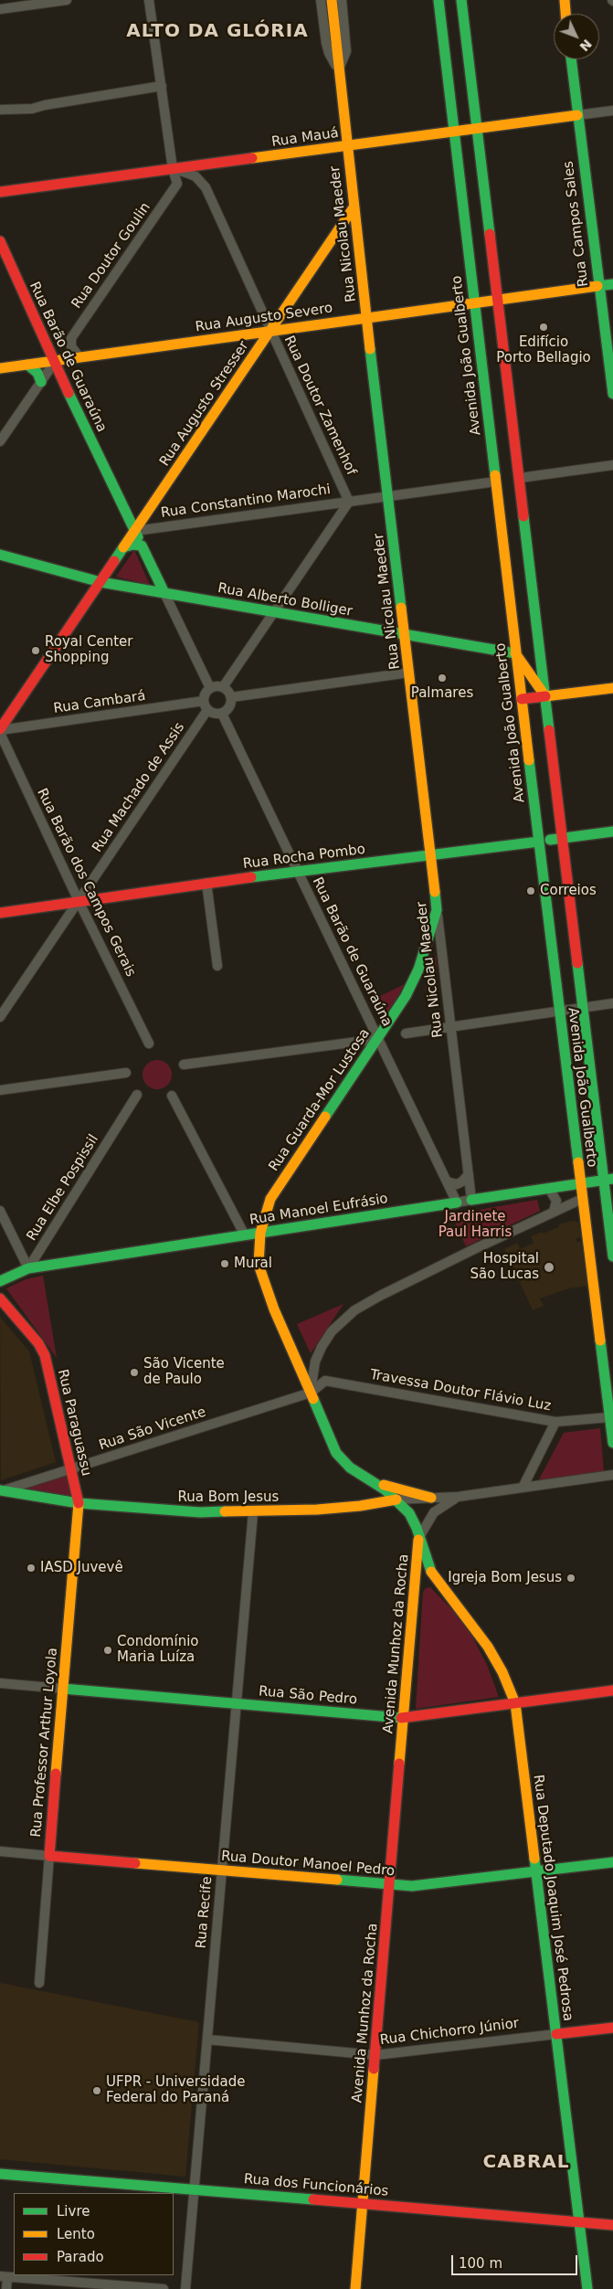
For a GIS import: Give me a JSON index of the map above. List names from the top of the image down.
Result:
{
  "streets": {
    "main road": [
      "Rua Mauá",
      "Rua Campos Sales",
      "Rua Nicolau Maeder",
      "Rua Augusto Severo",
      "Avenida João Gualberto",
      "Rua Barão de Guaraúna",
      "Rua Augusto Stresser",
      "Rua Alberto Bolliger",
      "Rua Rocha Pombo",
      "Rua Guarda-Mor Lustosa",
      "Rua Manoel Eufrásio",
      "Rua Paraguassu",
      "Rua Bom Jesus",
      "Avenida Munhoz da Rocha",
      "Rua São Pedro",
      "Rua Professor Arthur Loyola",
      "Rua Doutor Manoel Pedro",
      "Rua Deputado Joaquim José Pedrosa",
      "Rua Chichorro Júnior",
      "Rua dos Funcionários"
    ],
    "street": [
      "Rua Doutor Goulin",
      "Rua Doutor Zamenhof",
      "Rua Constantino Marochi",
      "Rua Cambará",
      "Rua Machado de Assis",
      "Rua Barão dos Campos Gerais",
      "Rua Elbe Pospissil",
      "Travessa Doutor Flávio Luz",
      "Rua São Vicente",
      "Rua Recife"
    ]
  },
  "crossings": [
    ["Rua Mauá", "Rua Campos Sales"],
    ["Rua Mauá", "Rua Nicolau Maeder"],
    ["Rua Mauá", "Rua Doutor Goulin"],
    ["Rua Mauá", "Avenida João Gualberto"],
    ["Rua Mauá", "Rua Doutor Zamenhof"],
    ["Rua Campos Sales", "Rua Augusto Severo"],
    ["Rua Nicolau Maeder", "Rua Augusto Severo"],
    ["Rua Nicolau Maeder", "Rua Augusto Stresser"],
    ["Rua Nicolau Maeder", "Rua Constantino Marochi"],
    ["Rua Nicolau Maeder", "Rua Alberto Bolliger"],
    ["Rua Nicolau Maeder", "Rua Rocha Pombo"],
    ["Rua Nicolau Maeder", "Rua Guarda-Mor Lustosa"],
    ["Rua Nicolau Maeder", "Rua Manoel Eufrásio"],
    ["Rua Doutor Goulin", "Rua Augusto Severo"],
    ["Rua Doutor Goulin", "Rua Doutor Zamenhof"],
    ["Rua Augusto Severo", "Avenida João Gualberto"],
    ["Rua Augusto Severo", "Rua Barão de Guaraúna"],
    ["Rua Augusto Severo", "Rua Augusto Stresser"],
    ["Rua Augusto Severo", "Rua Doutor Zamenhof"],
    ["Avenida João Gualberto", "Rua Constantino Marochi"],
    ["Avenida João Gualberto", "Rua Alberto Bolliger"],
    ["Avenida João Gualberto", "Rua Rocha Pombo"],
    ["Avenida João Gualberto", "Rua Manoel Eufrásio"],
    ["Avenida João Gualberto", "Travessa Doutor Flávio Luz"],
    ["Rua Barão de Guaraúna", "Rua Augusto Stresser"],
    ["Rua Barão de Guaraúna", "Rua Constantino Marochi"],
    ["Rua Barão de Guaraúna", "Rua Alberto Bolliger"],
    ["Rua Barão de Guaraúna", "Rua Cambará"],
    ["Rua Barão de Guaraúna", "Rua Machado de Assis"],
    ["Rua Barão de Guaraúna", "Rua Rocha Pombo"],
    ["Rua Barão de Guaraúna", "Rua Guarda-Mor Lustosa"],
    ["Rua Barão de Guaraúna", "Rua Manoel Eufrásio"],
    ["Rua Augusto Stresser", "Rua Doutor Zamenhof"],
    ["Rua Augusto Stresser", "Rua Constantino Marochi"],
    ["Rua Augusto Stresser", "Rua Alberto Bolliger"],
    ["Rua Augusto Stresser", "Rua Cambará"],
    ["Rua Augusto Stresser", "Rua Barão dos Campos Gerais"],
    ["Rua Doutor Zamenhof", "Rua Constantino Marochi"],
    ["Rua Cambará", "Rua Machado de Assis"],
    ["Rua Cambará", "Rua Barão dos Campos Gerais"],
    ["Rua Machado de Assis", "Rua Rocha Pombo"],
    ["Rua Machado de Assis", "Rua Barão dos Campos Gerais"],
    ["Rua Rocha Pombo", "Rua Barão dos Campos Gerais"],
    ["Rua Guarda-Mor Lustosa", "Rua Manoel Eufrásio"],
    ["Rua Elbe Pospissil", "Rua Manoel Eufrásio"],
    ["Travessa Doutor Flávio Luz", "Rua São Vicente"],
    ["Travessa Doutor Flávio Luz", "Avenida Munhoz da Rocha"],
    ["Rua Paraguassu", "Rua São Vicente"],
    ["Rua Paraguassu", "Rua Bom Jesus"],
    ["Rua Paraguassu", "Rua Professor Arthur Loyola"],
    ["Rua São Vicente", "Rua Bom Jesus"],
    ["Rua São Vicente", "Avenida Munhoz da Rocha"],
    ["Rua Bom Jesus", "Avenida Munhoz da Rocha"],
    ["Rua Bom Jesus", "Rua Professor Arthur Loyola"],
    ["Rua Bom Jesus", "Rua Deputado Joaquim José Pedrosa"],
    ["Rua Bom Jesus", "Rua Recife"],
    ["Avenida Munhoz da Rocha", "Rua São Pedro"],
    ["Avenida Munhoz da Rocha", "Rua Doutor Manoel Pedro"],
    ["Avenida Munhoz da Rocha", "Rua Deputado Joaquim José Pedrosa"],
    ["Avenida Munhoz da Rocha", "Rua Chichorro Júnior"],
    ["Avenida Munhoz da Rocha", "Rua dos Funcionários"],
    ["Rua São Pedro", "Rua Professor Arthur Loyola"],
    ["Rua São Pedro", "Rua Deputado Joaquim José Pedrosa"],
    ["Rua São Pedro", "Rua Recife"],
    ["Rua Professor Arthur Loyola", "Rua Doutor Manoel Pedro"],
    ["Rua Doutor Manoel Pedro", "Rua Deputado Joaquim José Pedrosa"],
    ["Rua Doutor Manoel Pedro", "Rua Recife"],
    ["Rua Deputado Joaquim José Pedrosa", "Rua Chichorro Júnior"],
    ["Rua Deputado Joaquim José Pedrosa", "Rua dos Funcionários"],
    ["Rua Recife", "Rua Chichorro Júnior"],
    ["Rua Recife", "Rua dos Funcionários"]
  ],
  "districts": ["ALTO DA GLÓRIA", "CABRAL"],
  "parks": ["Jardinete Paul Harris"],
  "places": [
    "Edifício Porto Bellagio",
    "Royal Center Shopping",
    "Palmares",
    "Correios",
    "Mural",
    "Hospital São Lucas",
    "São Vicente de Paulo",
    "IASD Juvevê",
    "Igreja Bom Jesus",
    "Condomínio Maria Luíza",
    "UFPR - Universidade Federal do Paraná"
  ],
  "legend": ["Livre", "Lento", "Parado"],
  "scale_bar": "100 m",
  "north": "bottom right"
}
